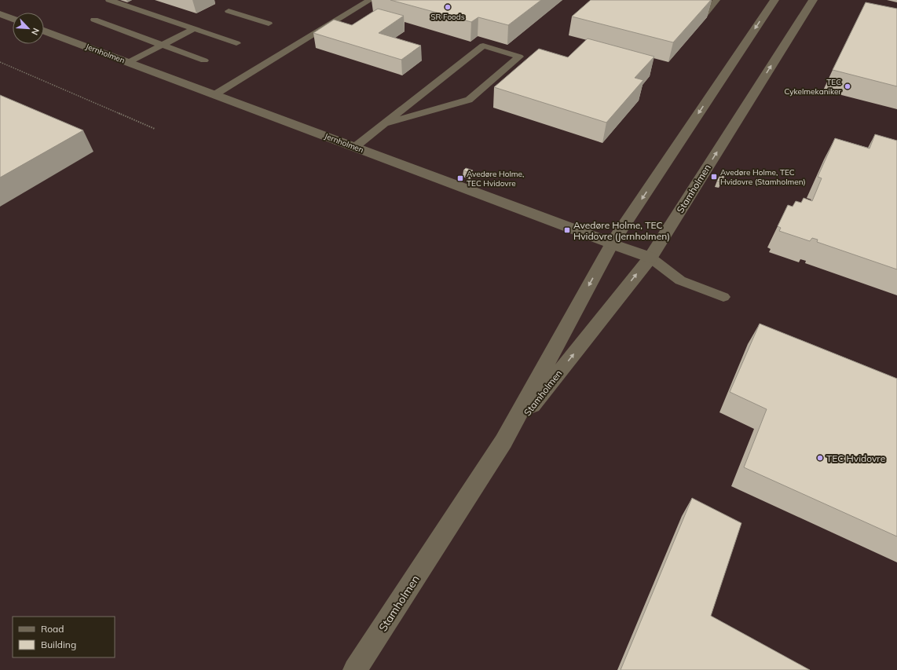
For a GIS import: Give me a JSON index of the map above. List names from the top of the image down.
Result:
{
  "streets": {
    "street": ["Jernholmen", "Stamholmen"]
  },
  "crossings": [
    ["Jernholmen", "Stamholmen"]
  ],
  "places": {
    "other": ["SR Foods", "TEC Cykelmekaniker", "TEC Hvidovre"],
    "transit": ["Avedøre Holme, TEC Hvidovre (Stamholmen)", "Avedøre Holme, TEC Hvidovre", "Avedøre Holme, TEC Hvidovre (Jernholmen)"]
  },
  "legend": ["Road", "Building"],
  "north": "bottom right"
}
